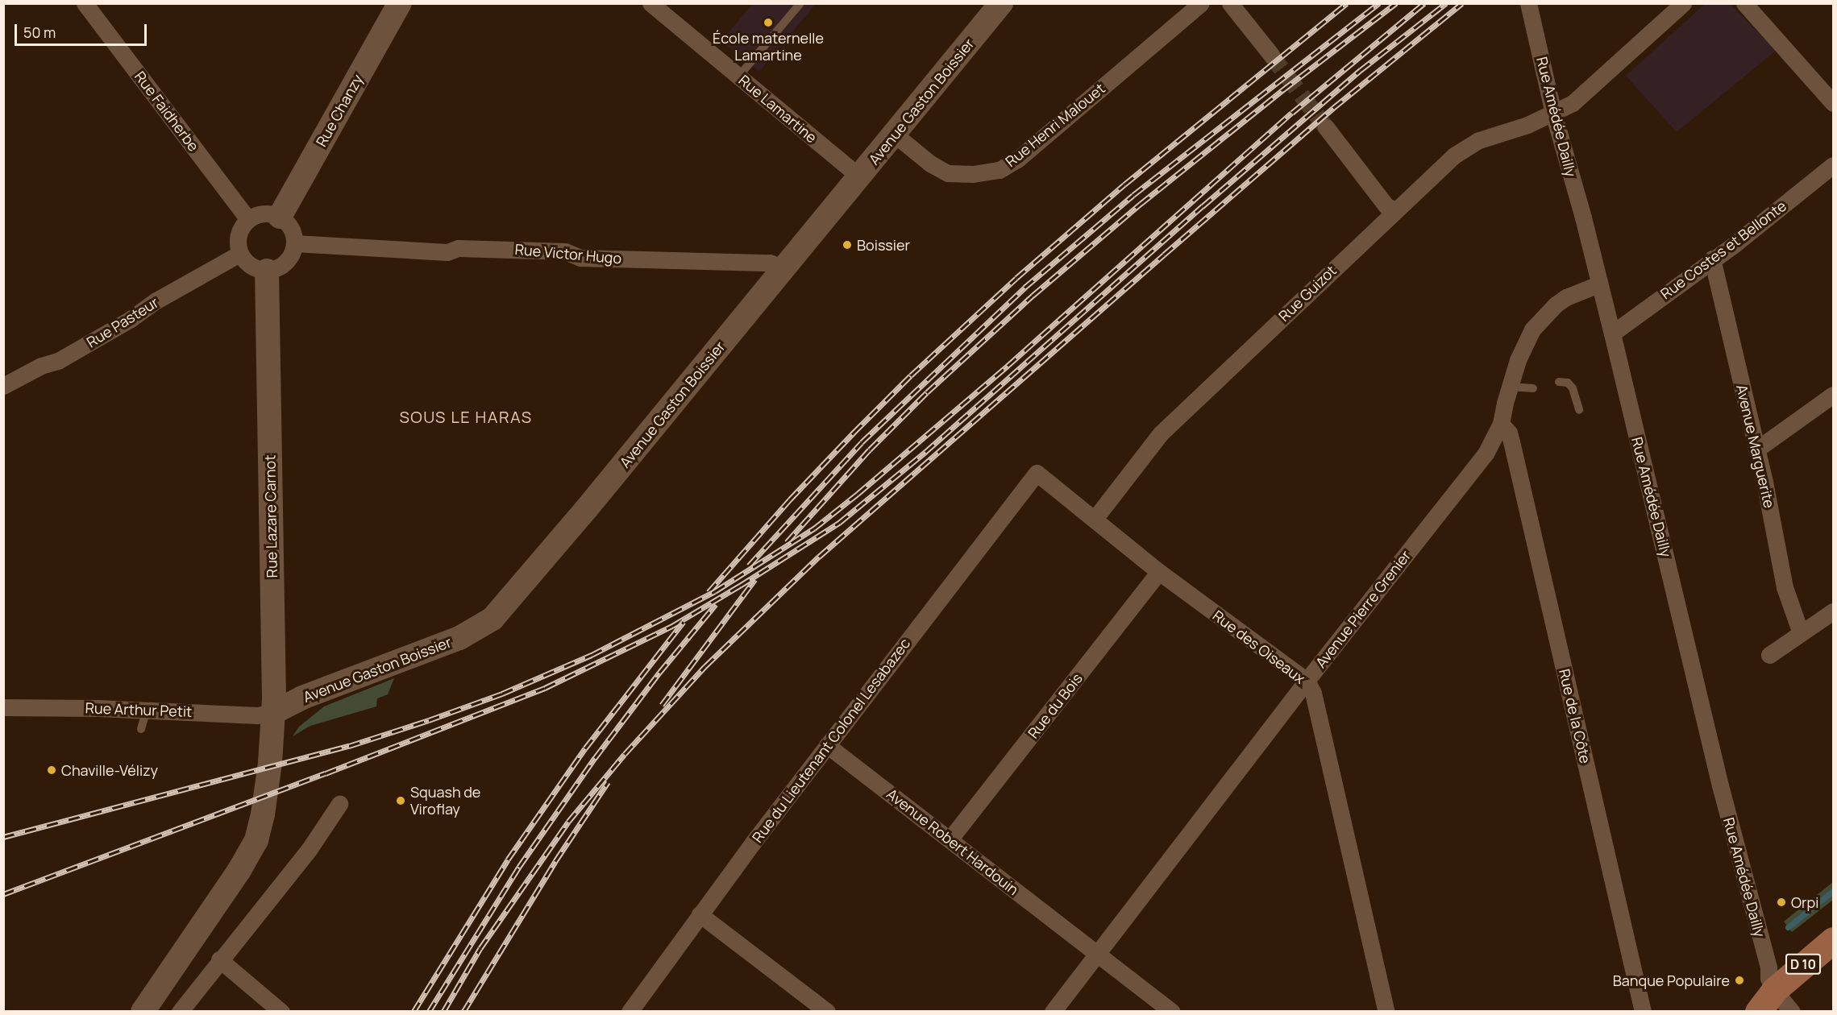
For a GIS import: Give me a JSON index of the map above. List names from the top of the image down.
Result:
{
  "streets": {
    "main road": ["D 10"],
    "street": [
      "Avenue Gaston Boissier",
      "Rue Lamartine",
      "Rue Chanzy",
      "Rue Faidherbe",
      "Rue Amédée Dailly",
      "Rue Henri Malouet",
      "Rue Costes et Bellonte",
      "Rue Victor Hugo",
      "Rue Guizot",
      "Rue Pasteur",
      "Avenue Marguerite",
      "Rue Lazare Carnot",
      "Avenue Pierre Grenier",
      "Rue des Oiseaux",
      "Rue du Bois",
      "Rue Arthur Petit",
      "Rue de la Côte",
      "Rue du Lieutenant Colonel Lesabazec",
      "Avenue Robert Hardouin"
    ]
  },
  "crossings": [
    ["Avenue Gaston Boissier", "Rue Lamartine"],
    ["Avenue Gaston Boissier", "Rue Henri Malouet"],
    ["Avenue Gaston Boissier", "Rue Victor Hugo"],
    ["Avenue Gaston Boissier", "Rue Lazare Carnot"],
    ["Avenue Gaston Boissier", "Rue Arthur Petit"],
    ["Rue Chanzy", "Rue Faidherbe"],
    ["Rue Chanzy", "Rue Victor Hugo"],
    ["Rue Chanzy", "Rue Pasteur"],
    ["Rue Chanzy", "Rue Lazare Carnot"],
    ["Rue Faidherbe", "Rue Victor Hugo"],
    ["Rue Faidherbe", "Rue Pasteur"],
    ["Rue Faidherbe", "Rue Lazare Carnot"],
    ["Rue Amédée Dailly", "Rue Costes et Bellonte"],
    ["Rue Amédée Dailly", "Rue Guizot"],
    ["Rue Amédée Dailly", "Avenue Pierre Grenier"],
    ["Rue Amédée Dailly", "D 10"],
    ["Rue Costes et Bellonte", "Avenue Marguerite"],
    ["Rue Victor Hugo", "Rue Pasteur"],
    ["Rue Victor Hugo", "Rue Lazare Carnot"],
    ["Rue Guizot", "Rue des Oiseaux"],
    ["Rue Pasteur", "Rue Lazare Carnot"],
    ["Rue Lazare Carnot", "Rue Arthur Petit"],
    ["Avenue Pierre Grenier", "Rue des Oiseaux"],
    ["Avenue Pierre Grenier", "Rue de la Côte"],
    ["Avenue Pierre Grenier", "Avenue Robert Hardouin"],
    ["Rue des Oiseaux", "Rue du Bois"],
    ["Rue des Oiseaux", "Rue du Lieutenant Colonel Lesabazec"],
    ["Rue du Bois", "Avenue Robert Hardouin"],
    ["Rue du Lieutenant Colonel Lesabazec", "Avenue Robert Hardouin"]
  ],
  "districts": ["SOUS LE HARAS"],
  "places": [
    "École maternelle Lamartine",
    "Boissier",
    "Chaville-Vélizy",
    "Squash de Viroflay",
    "Orpi",
    "Banque Populaire"
  ],
  "scale_bar": "50 m"
}
